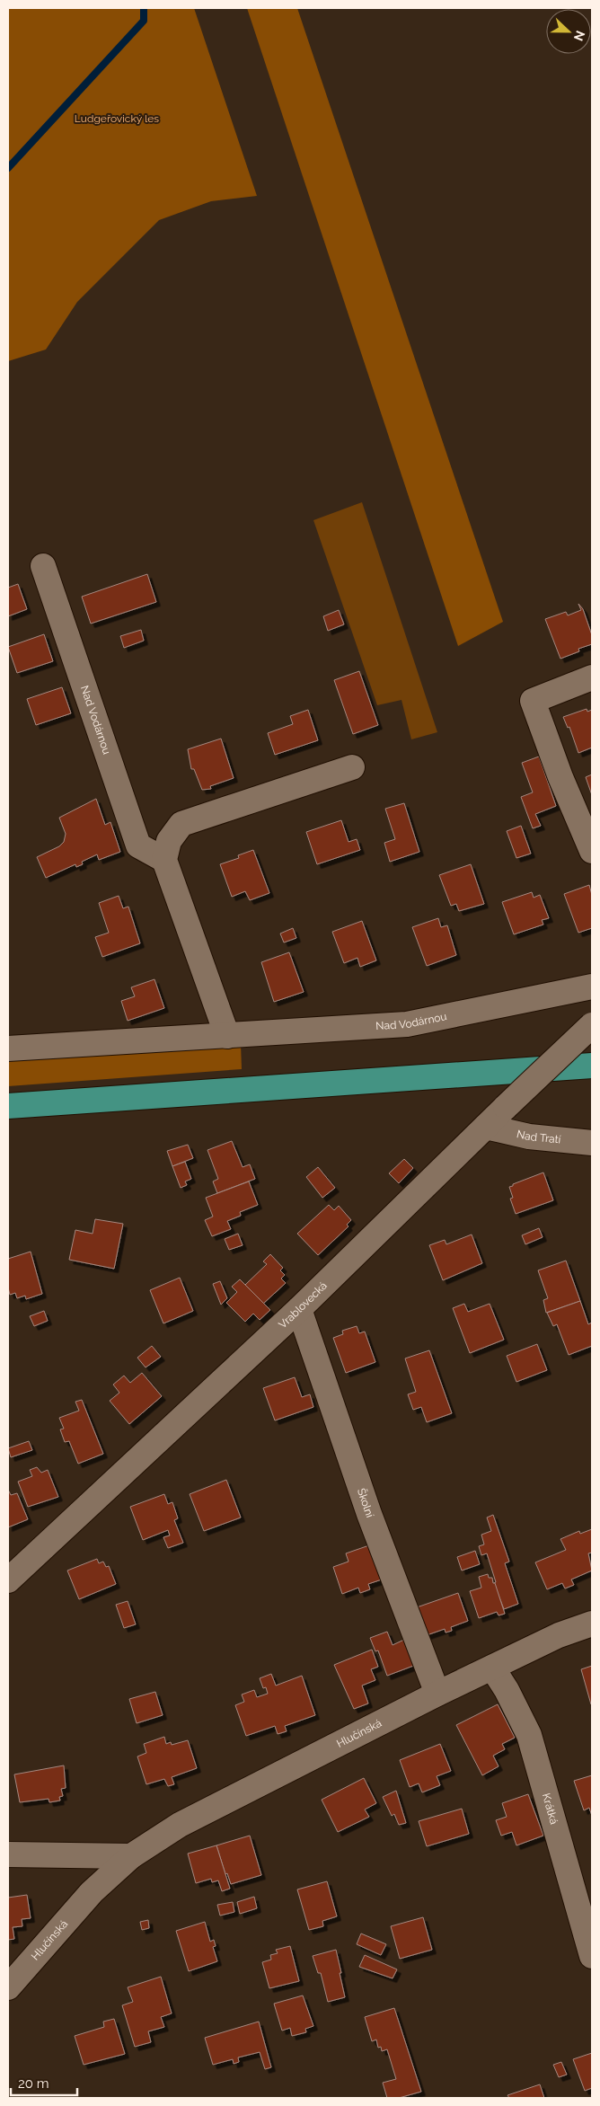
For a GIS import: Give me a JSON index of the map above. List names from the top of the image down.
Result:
{
  "streets": {
    "street": [
      "Nad Vodárnou",
      "Nad Tratí",
      "Vrablovecká",
      "Školní",
      "Hlučínská",
      "Krátká"
    ]
  },
  "crossings": [
    ["Nad Tratí", "Vrablovecká"],
    ["Vrablovecká", "Školní"],
    ["Školní", "Hlučínská"],
    ["Hlučínská", "Krátká"]
  ],
  "parks": ["Ludgeřovický les"],
  "scale_bar": "20 m",
  "north": "right"
}
